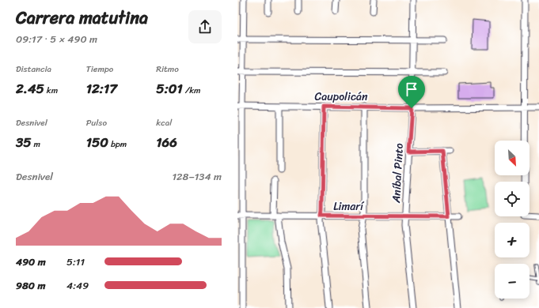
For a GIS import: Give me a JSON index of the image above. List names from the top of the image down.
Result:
{
  "streets": {
    "street": ["Caupolicán", "Aníbal Pinto", "Limarí"]
  },
  "crossings": [
    ["Caupolicán", "Aníbal Pinto"],
    ["Aníbal Pinto", "Limarí"]
  ],
  "north": "bottom right",
  "page": {
    "heading": ["Carrera matutina", "09:17 · 5 × 490 m"],
    "stats": [
      ["Distancia", "2.45 km"],
      ["Tiempo", "12:17"],
      ["Ritmo", "5:01 /km"],
      ["Desnivel", "35 m"],
      ["Pulso", "150 bpm"],
      ["kcal", "166"]
    ],
    "map_buttons": ["+", "−"],
    "chart": ["Desnivel", "128–134 m"],
    "list": [
      {
        "name": "490 m",
        "note": "5:11"
      },
      {
        "name": "980 m",
        "note": "4:49"
      }
    ]
  }
}
